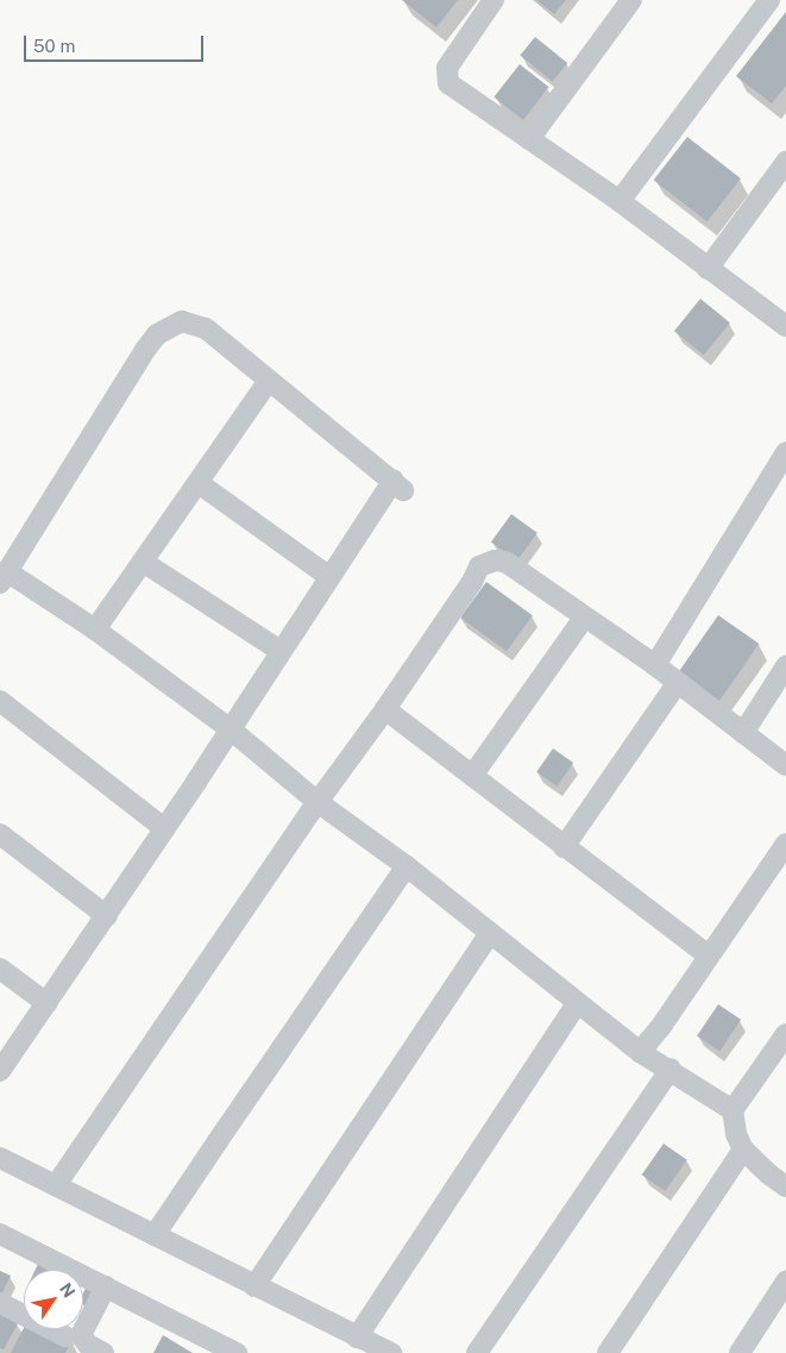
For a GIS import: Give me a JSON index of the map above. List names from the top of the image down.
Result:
{
  "scale_bar": "50 m",
  "north": "top right"
}
